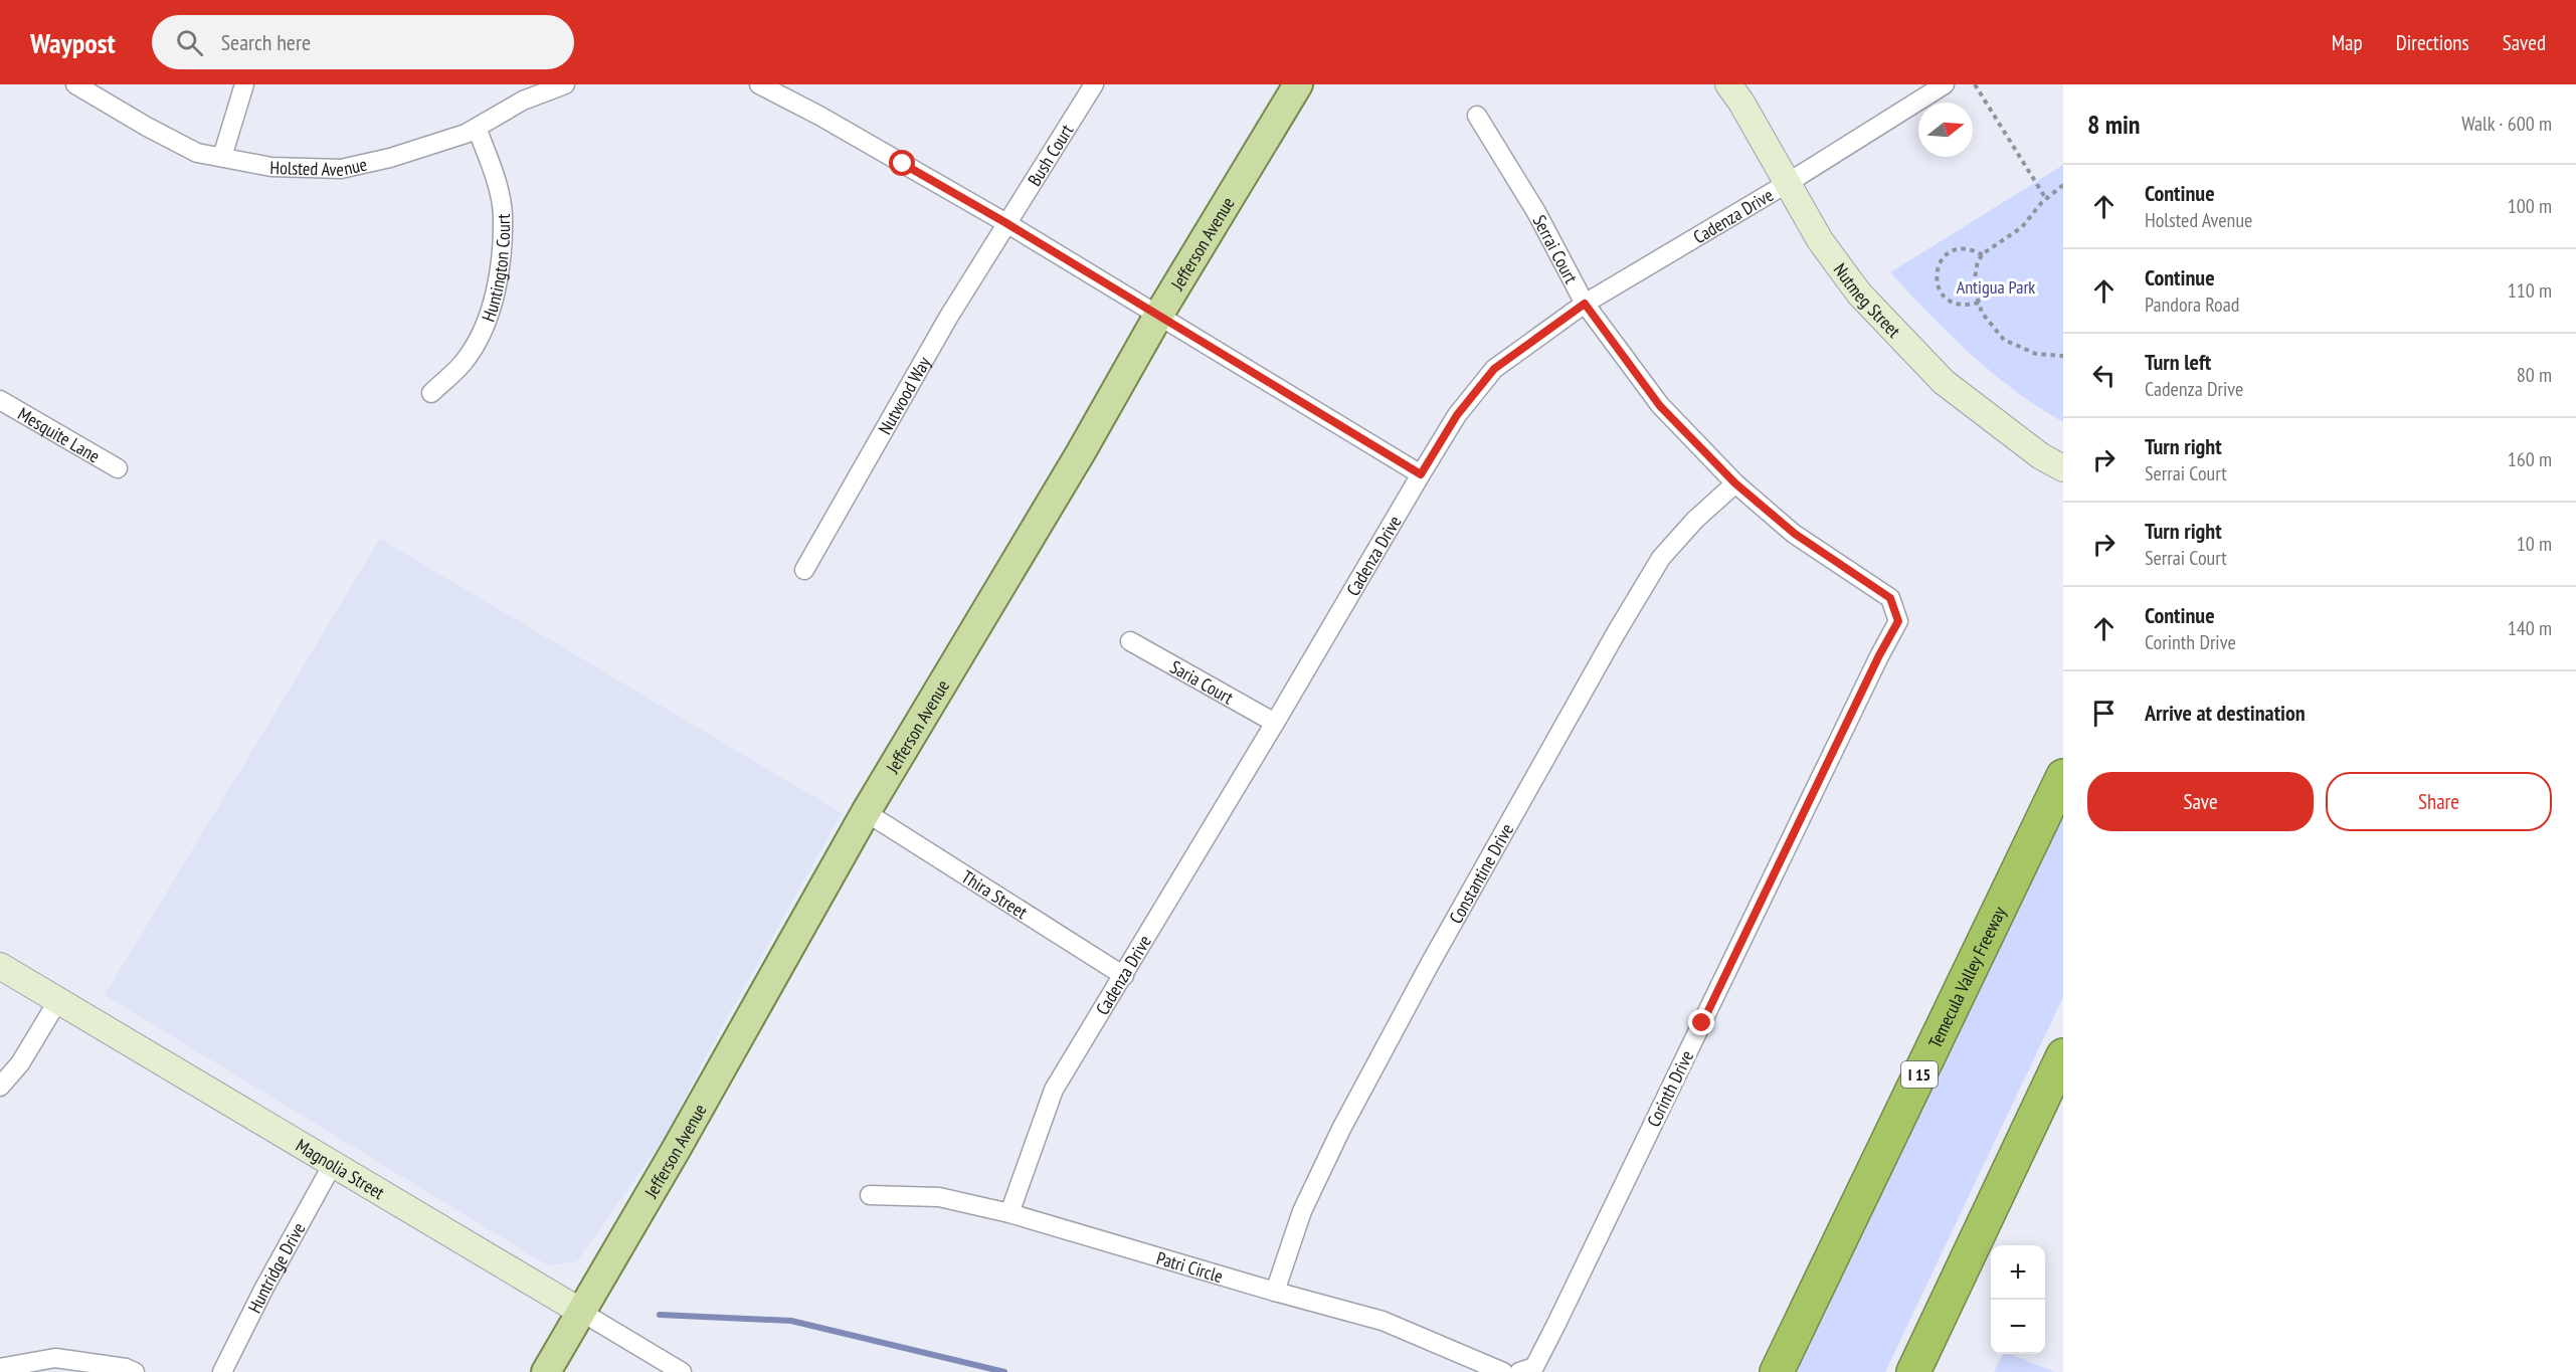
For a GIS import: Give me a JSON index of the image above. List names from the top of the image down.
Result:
{
  "streets": {
    "highway": ["Temecula Valley Freeway", "I 15"],
    "main road": ["Jefferson Avenue"],
    "street": [
      "Bush Court",
      "Holsted Avenue",
      "Cadenza Drive",
      "Serrai Court",
      "Huntington Court",
      "Nutmeg Street",
      "Nutwood Way",
      "Mesquite Lane",
      "Saria Court",
      "Constantine Drive",
      "Thira Street",
      "Corinth Drive",
      "Magnolia Street",
      "Patri Circle",
      "Huntridge Drive"
    ]
  },
  "crossings": [
    ["Bush Court", "Nutwood Way"],
    ["Holsted Avenue", "Huntington Court"],
    ["Cadenza Drive", "Serrai Court"],
    ["Cadenza Drive", "Nutmeg Street"],
    ["Cadenza Drive", "Saria Court"],
    ["Cadenza Drive", "Thira Street"],
    ["Cadenza Drive", "Patri Circle"],
    ["Jefferson Avenue", "Thira Street"],
    ["Jefferson Avenue", "Magnolia Street"],
    ["Serrai Court", "Constantine Drive"],
    ["Serrai Court", "Corinth Drive"],
    ["Constantine Drive", "Patri Circle"],
    ["Magnolia Street", "Huntridge Drive"]
  ],
  "parks": ["Antigua Park"],
  "north": "right",
  "page": {
    "header": "Waypost",
    "search": "Search here",
    "nav": ["Map", "Directions", "Saved"],
    "heading": ["8 min", "Walk · 600 m"],
    "list": [
      ["Continue", "Holsted Avenue", "100 m"],
      ["Continue", "Pandora Road", "110 m"],
      ["Turn left", "Cadenza Drive", "80 m"],
      ["Turn right", "Serrai Court", "160 m"],
      ["Turn right", "Serrai Court", "10 m"],
      ["Continue", "Corinth Drive", "140 m"],
      "Arrive at destination"
    ],
    "buttons": ["Save", "Share"],
    "map_buttons": ["+", "−"]
  }
}
